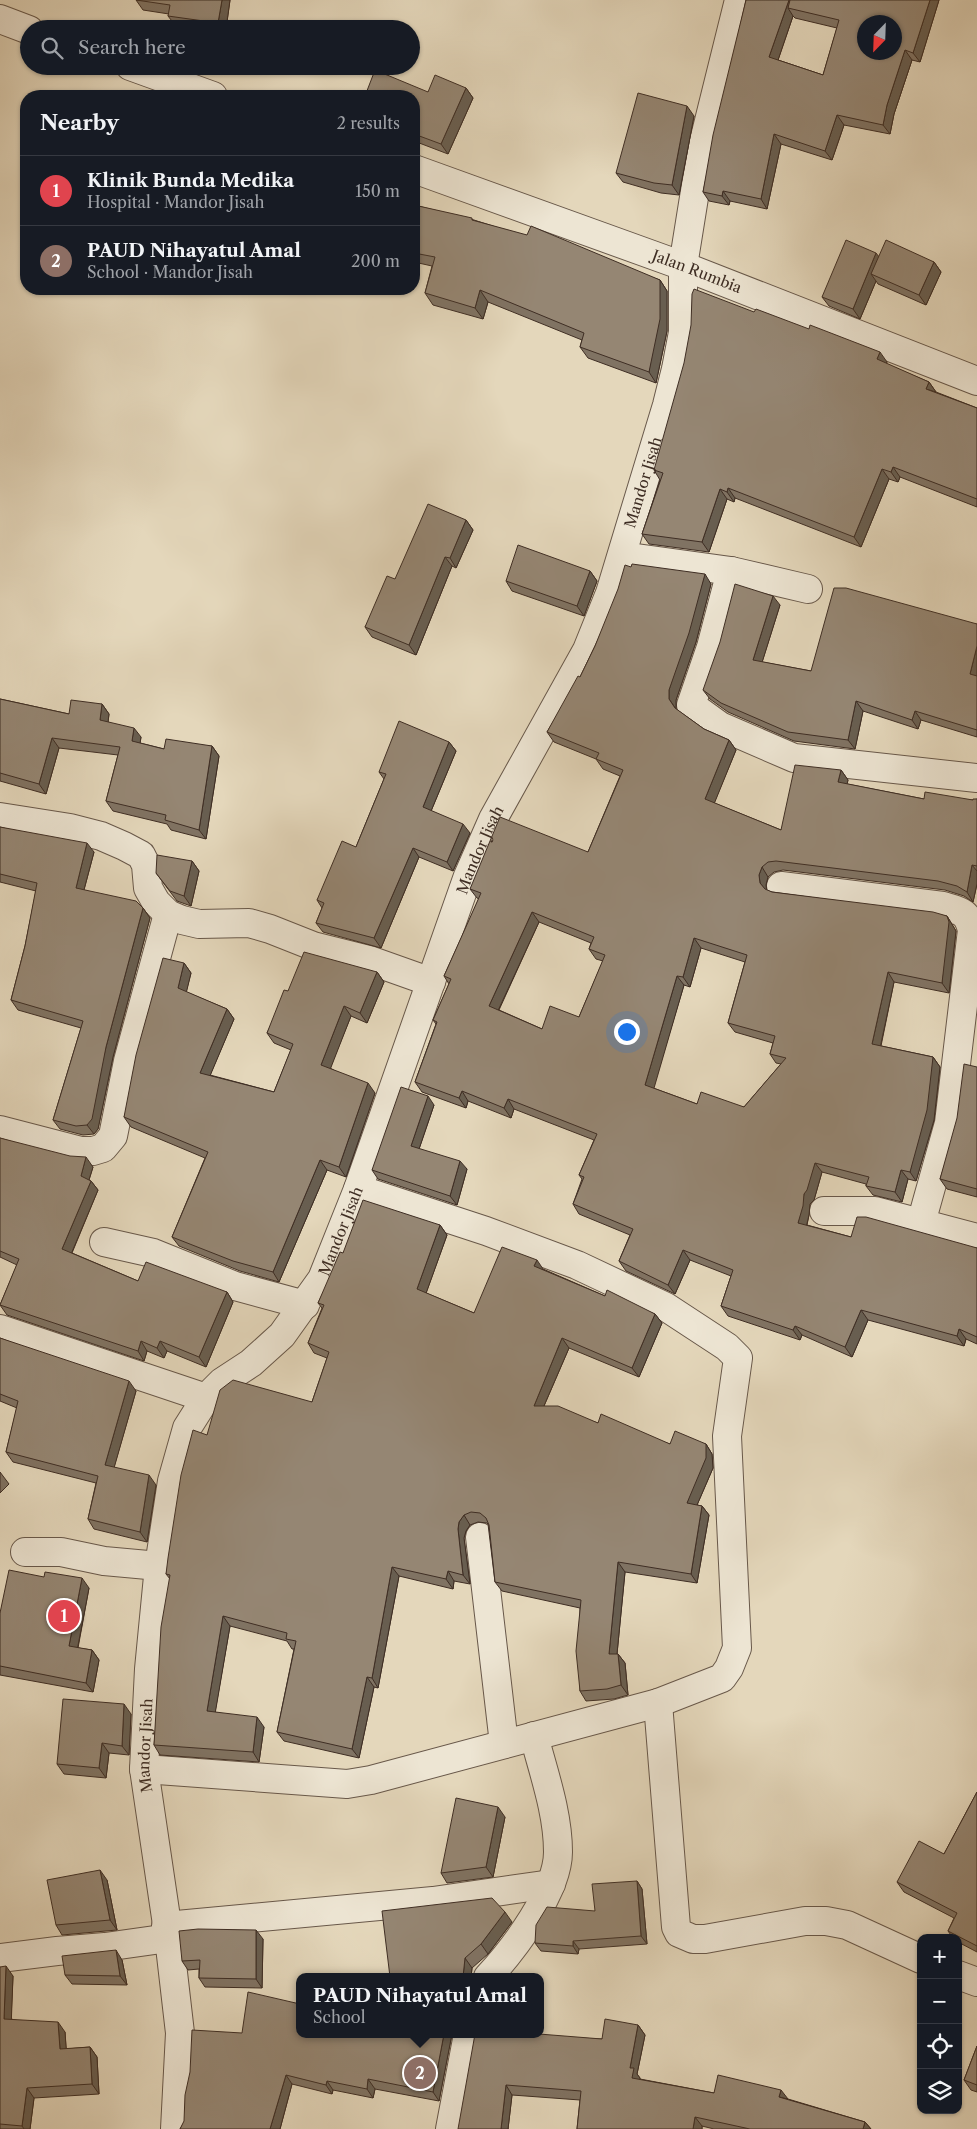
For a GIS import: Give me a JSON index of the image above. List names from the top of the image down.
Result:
{
  "streets": {
    "street": ["Jalan Rumbia", "Mandor Jisah"]
  },
  "crossings": [
    ["Jalan Rumbia", "Mandor Jisah"]
  ],
  "north": "bottom left",
  "page": {
    "search": "Search here",
    "heading": ["Nearby", "2 results"],
    "list": [
      {
        "mark": "1",
        "name": "Klinik Bunda Medika",
        "note": "Hospital · Mandor Jisah",
        "value": "150 m"
      },
      {
        "mark": "2",
        "name": "PAUD Nihayatul Amal",
        "note": "School · Mandor Jisah",
        "value": "200 m"
      }
    ],
    "pins": ["1", "2"],
    "map_buttons": ["+", "−"],
    "popup": ["PAUD Nihayatul Amal", "School"]
  }
}
